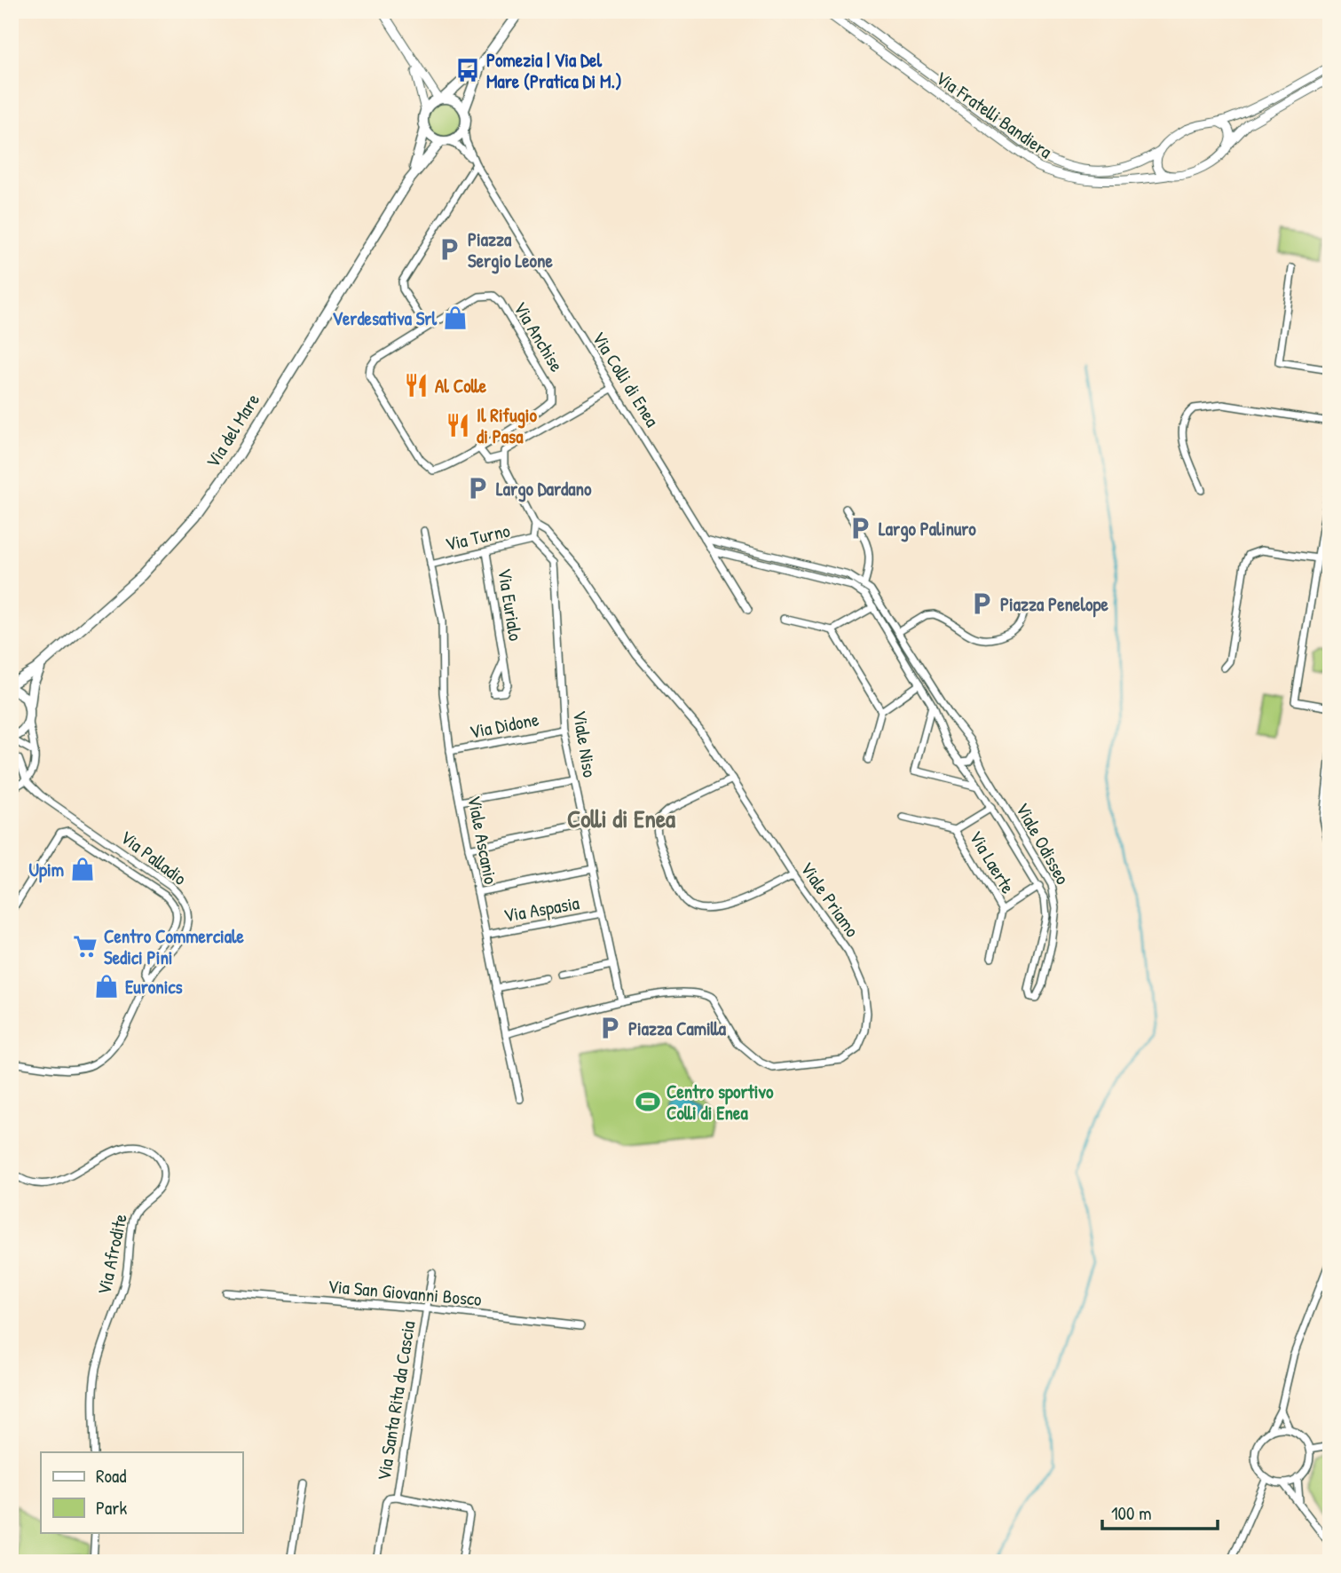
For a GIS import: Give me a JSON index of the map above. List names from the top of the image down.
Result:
{
  "streets": {
    "main road": ["Via del Mare"],
    "street": [
      "Via Fratelli Bandiera",
      "Via Anchise",
      "Via Colli di Enea",
      "Via Turno",
      "Via Eurialo",
      "Via Didone",
      "Viale Niso",
      "Viale Ascanio",
      "Viale Odisseo",
      "Via Palladio",
      "Via Laerte",
      "Viale Priamo",
      "Via Aspasia",
      "Via Afrodite",
      "Via San Giovanni Bosco",
      "Via Santa Rita da Cascia"
    ]
  },
  "crossings": [
    ["Via Colli di Enea", "Via del Mare"],
    ["Via Colli di Enea", "Viale Odisseo"],
    ["Via Turno", "Via Eurialo"],
    ["Via Turno", "Viale Ascanio"],
    ["Via Didone", "Viale Niso"],
    ["Via Didone", "Viale Ascanio"],
    ["Viale Niso", "Viale Priamo"],
    ["Viale Niso", "Via Aspasia"],
    ["Viale Ascanio", "Via Aspasia"],
    ["Viale Odisseo", "Via Laerte"],
    ["Via San Giovanni Bosco", "Via Santa Rita da Cascia"]
  ],
  "districts": ["Colli di Enea"],
  "places": {
    "bus stop": ["Pomezia | Via Del Mare (Pratica Di M.)"],
    "parking": [
      "Piazza Sergio Leone",
      "Largo Dardano",
      "Largo Palinuro",
      "Piazza Penelope",
      "Piazza Camilla"
    ],
    "shop": ["Verdesativa Srl", "Upim", "Euronics"],
    "restaurant": ["Al Colle", "Il Rifugio di Pasa"],
    "supermarket": ["Centro Commerciale Sedici Pini"],
    "sports": ["Centro sportivo Colli di Enea"]
  },
  "legend": ["Road", "Park"],
  "scale_bar": "100 m"
}
